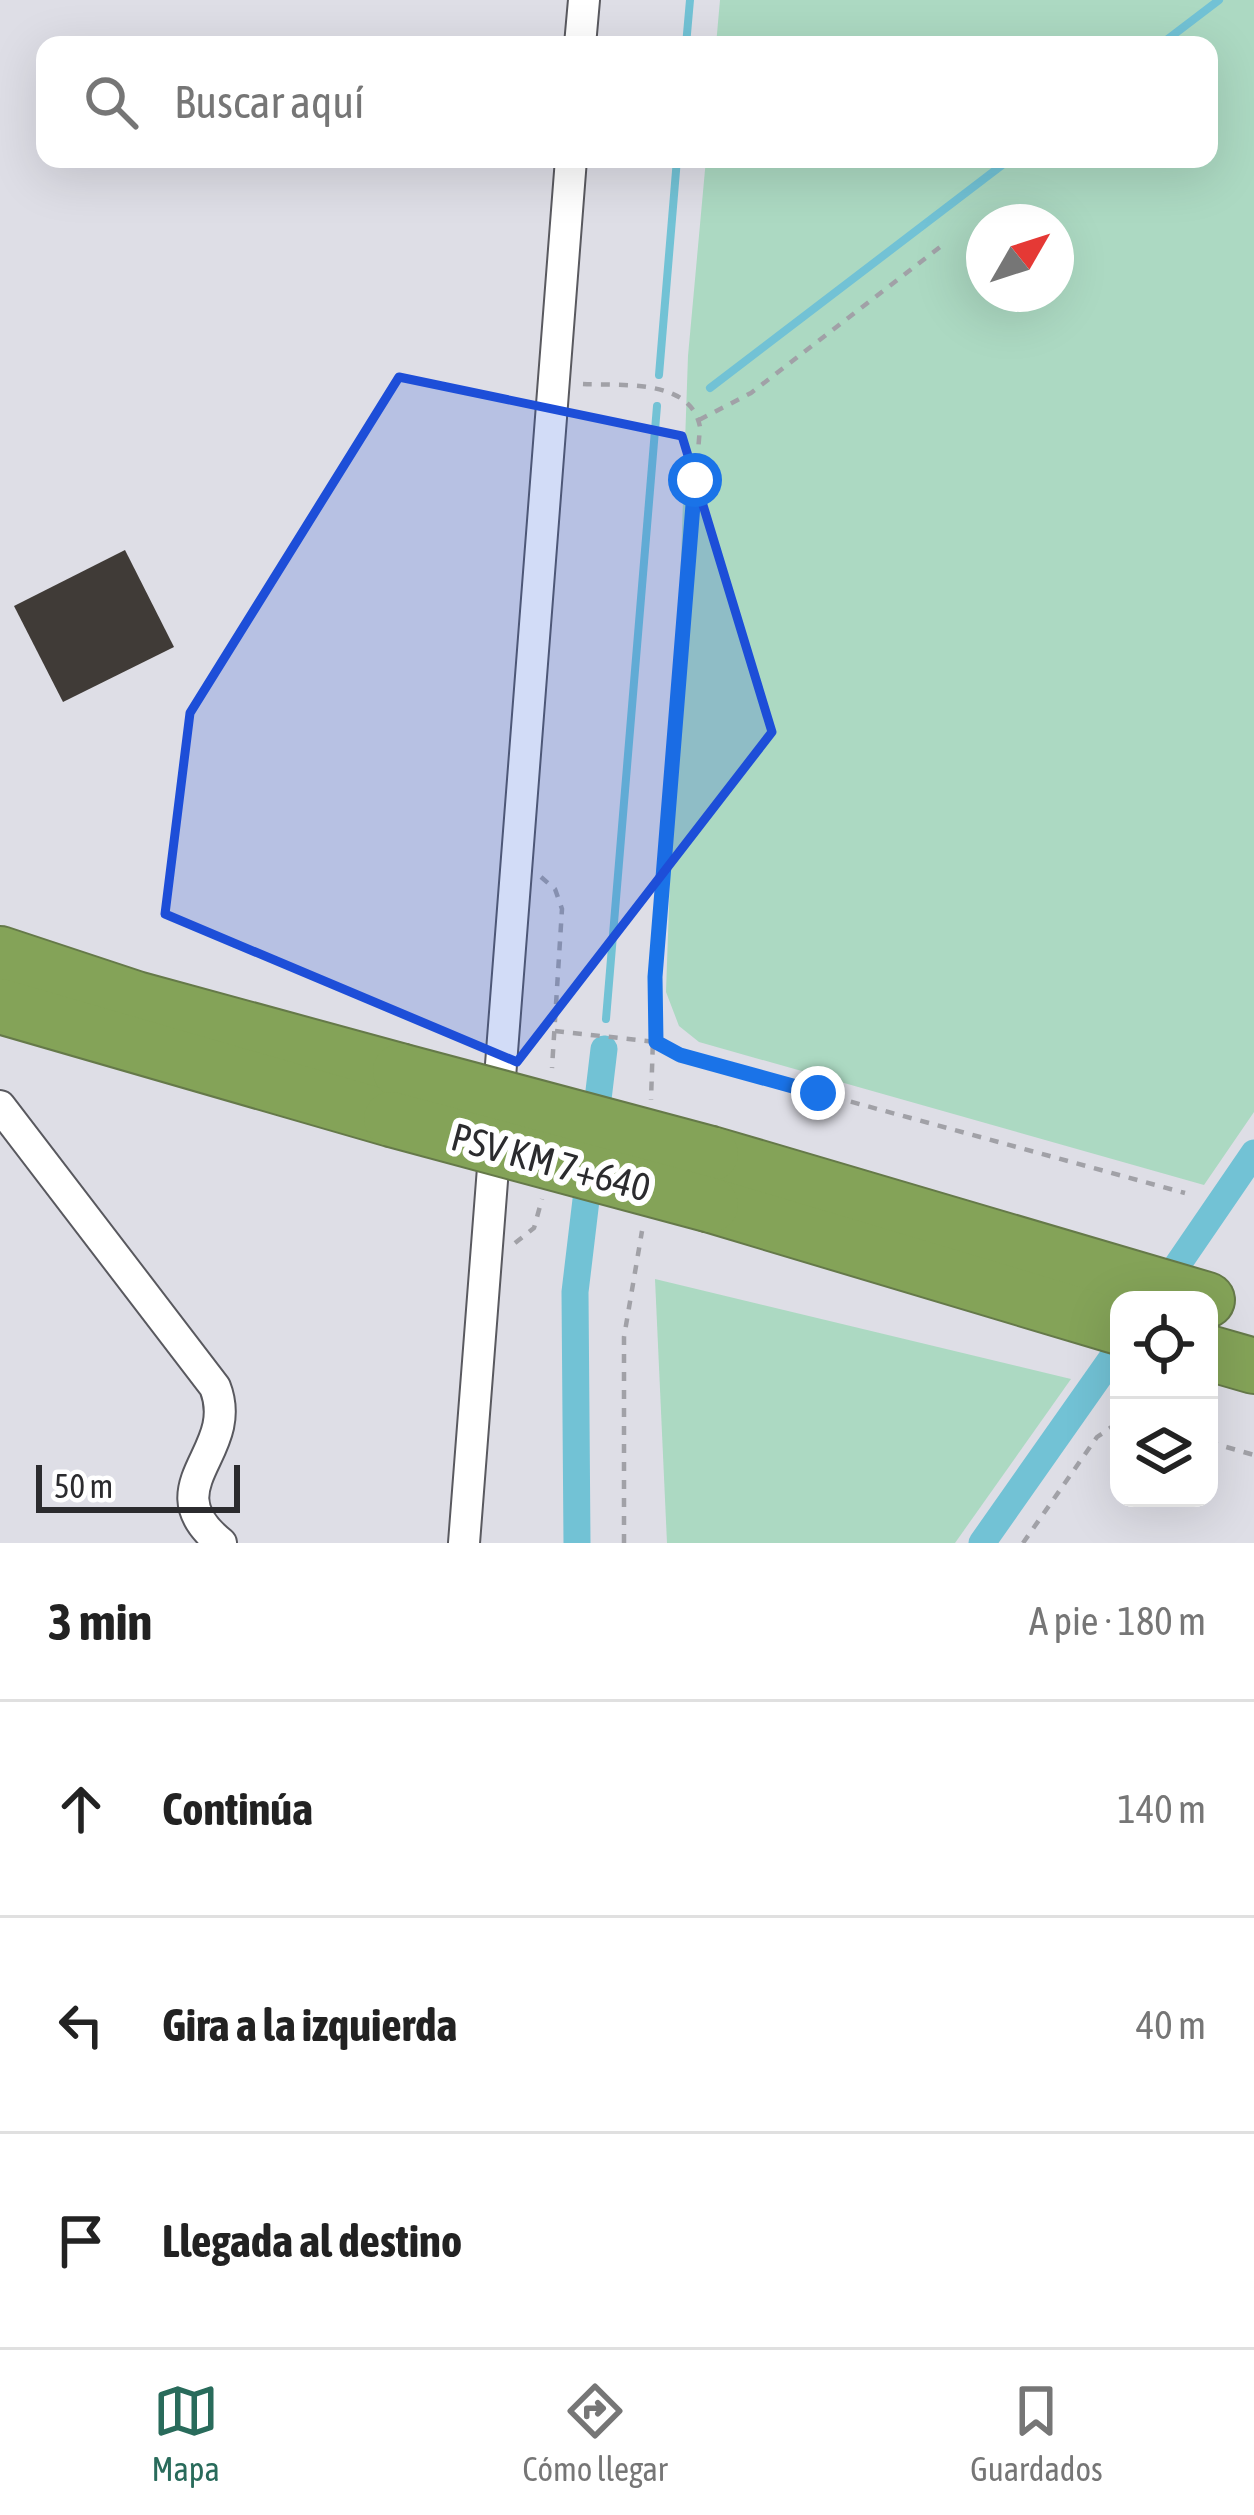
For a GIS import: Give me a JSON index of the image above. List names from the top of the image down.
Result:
{
  "streets": {
    "highway": ["PSV KM 7+640"]
  },
  "scale_bar": "50 m",
  "north": "top right",
  "page": {
    "search": "Buscar aquí",
    "scale": "50 m",
    "heading": ["3 min", "A pie · 180 m"],
    "list": [
      ["Continúa", "140 m"],
      ["Gira a la izquierda", "40 m"],
      "Llegada al destino"
    ],
    "nav": ["Mapa", "Cómo llegar", "Guardados"]
  }
}
